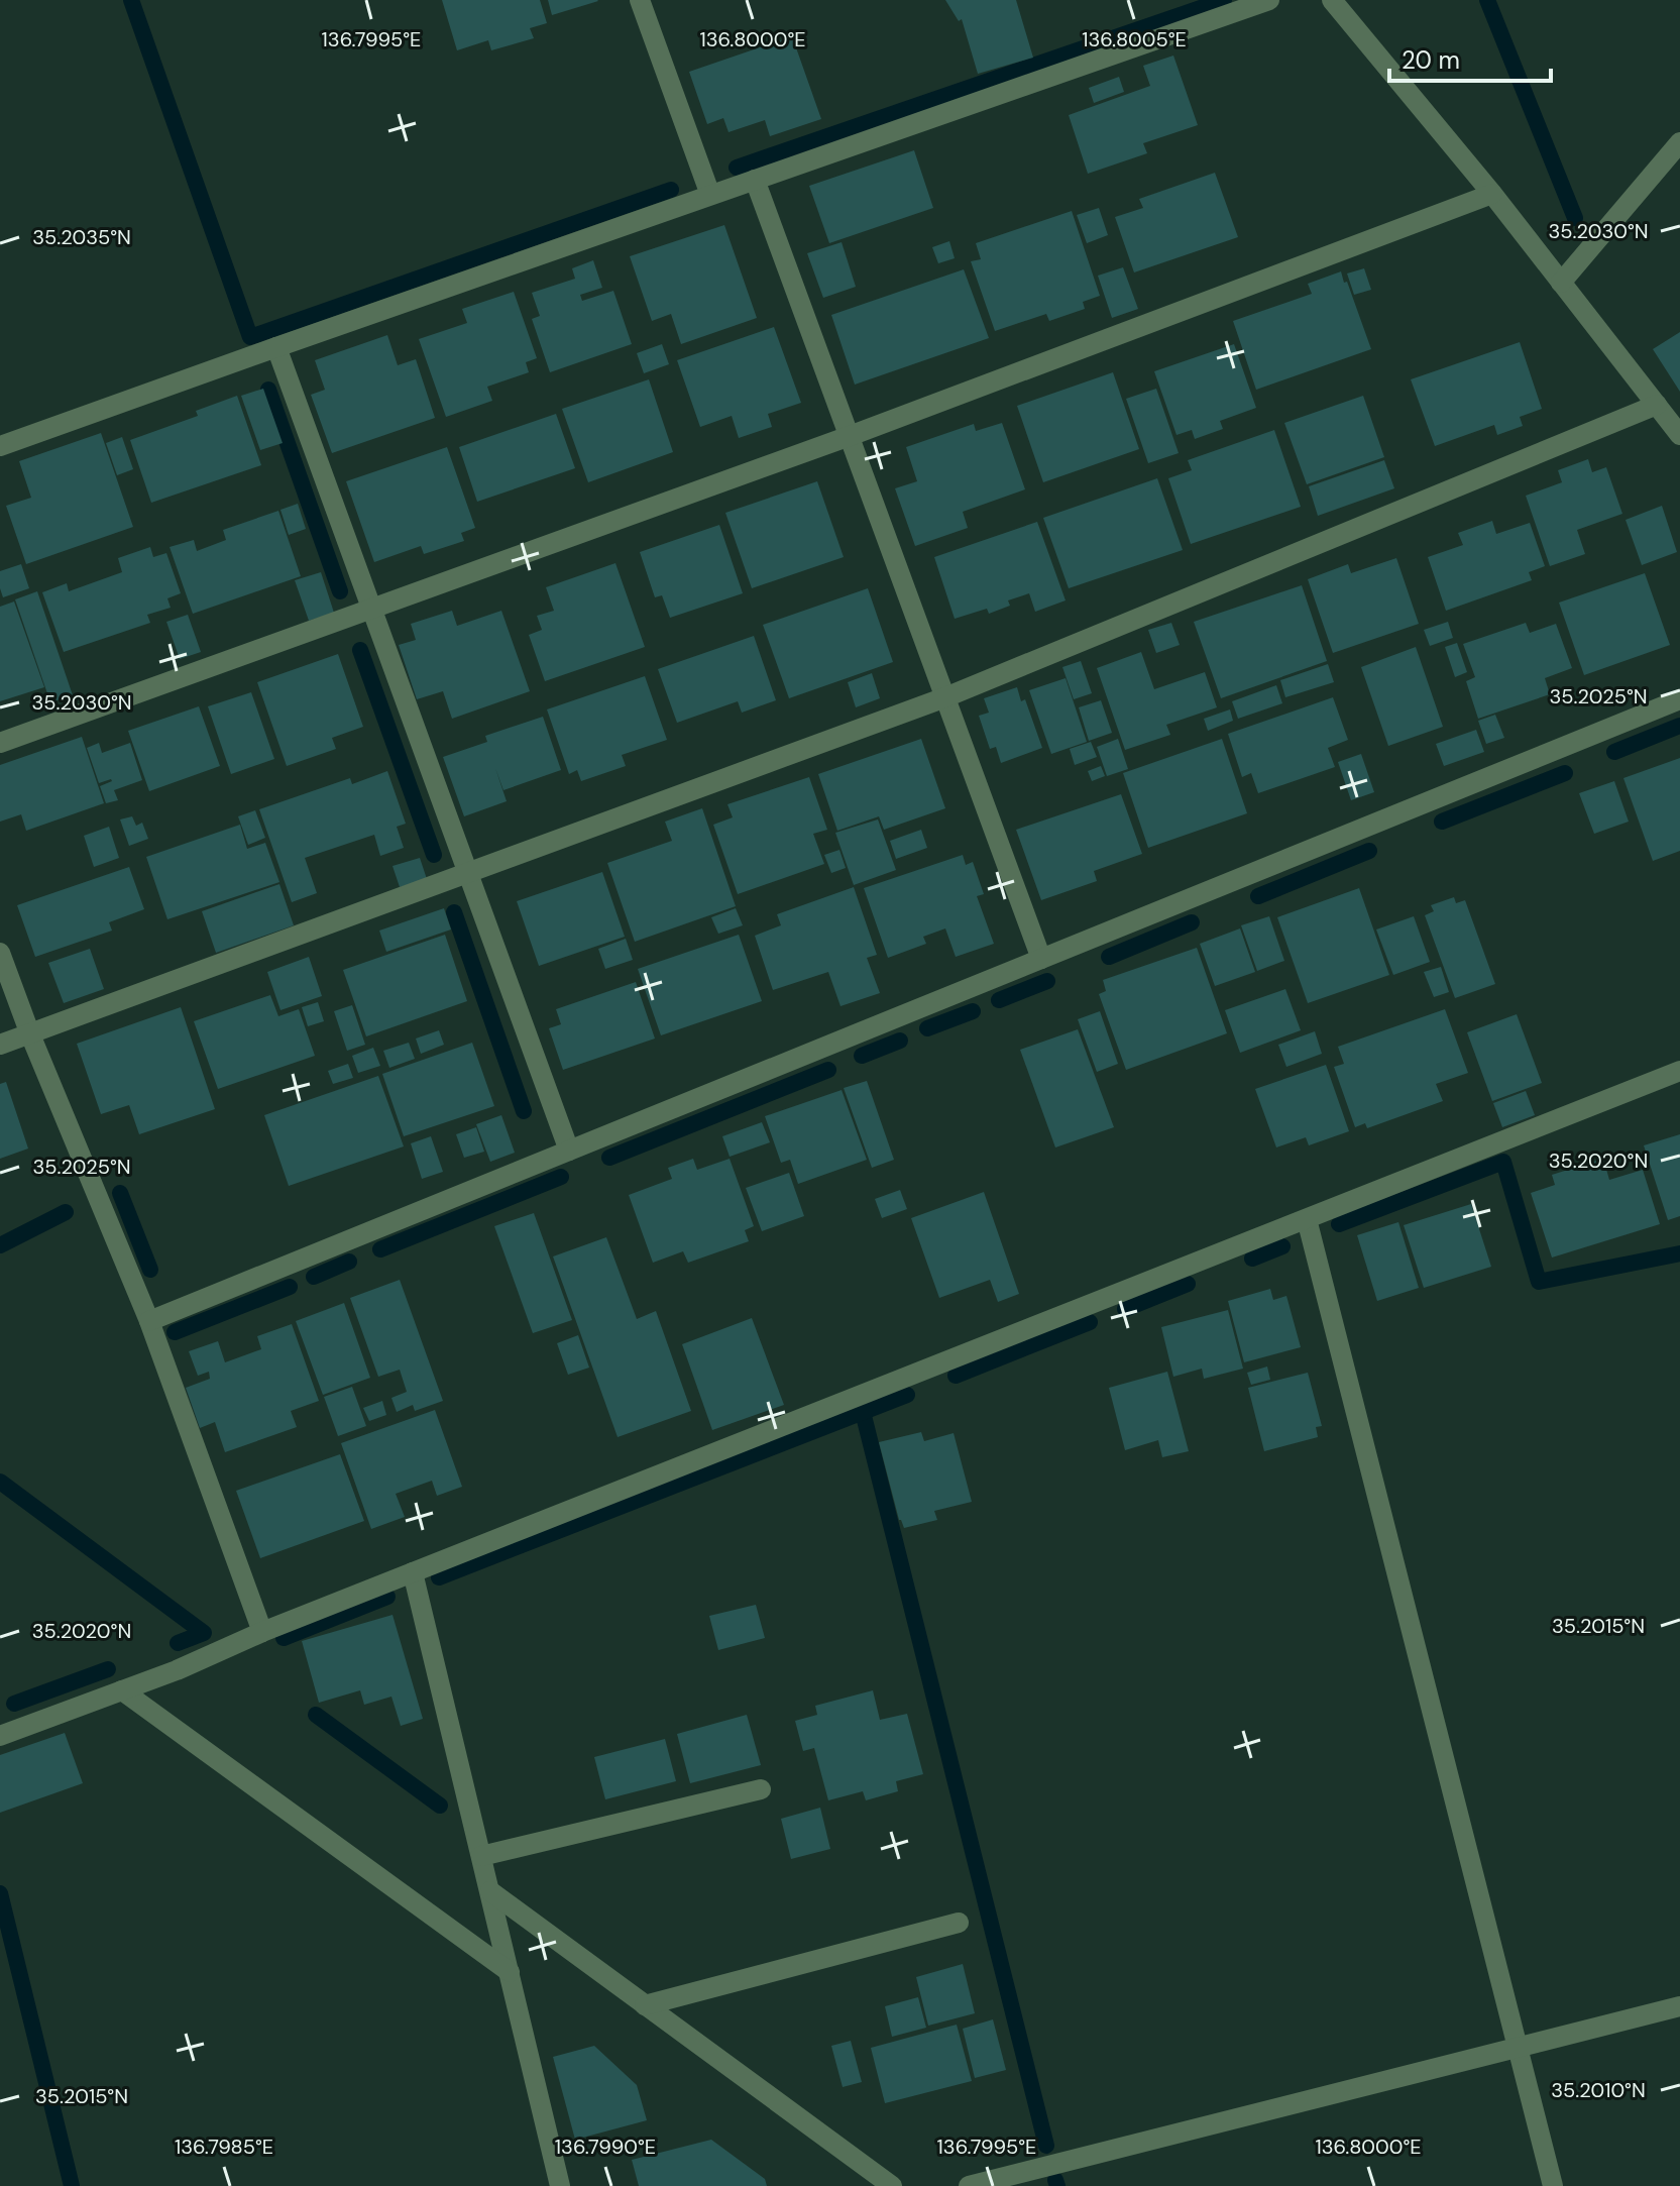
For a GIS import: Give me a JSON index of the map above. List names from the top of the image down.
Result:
{
  "scale_bar": "20 m",
  "coordinates": [
    "136.7995°E",
    "136.8000°E",
    "136.8005°E",
    "35.2030°N",
    "35.2035°N",
    "35.2025°N",
    "35.2020°N",
    "35.2015°N",
    "35.2010°N",
    "136.7985°E",
    "136.7990°E"
  ]
}
